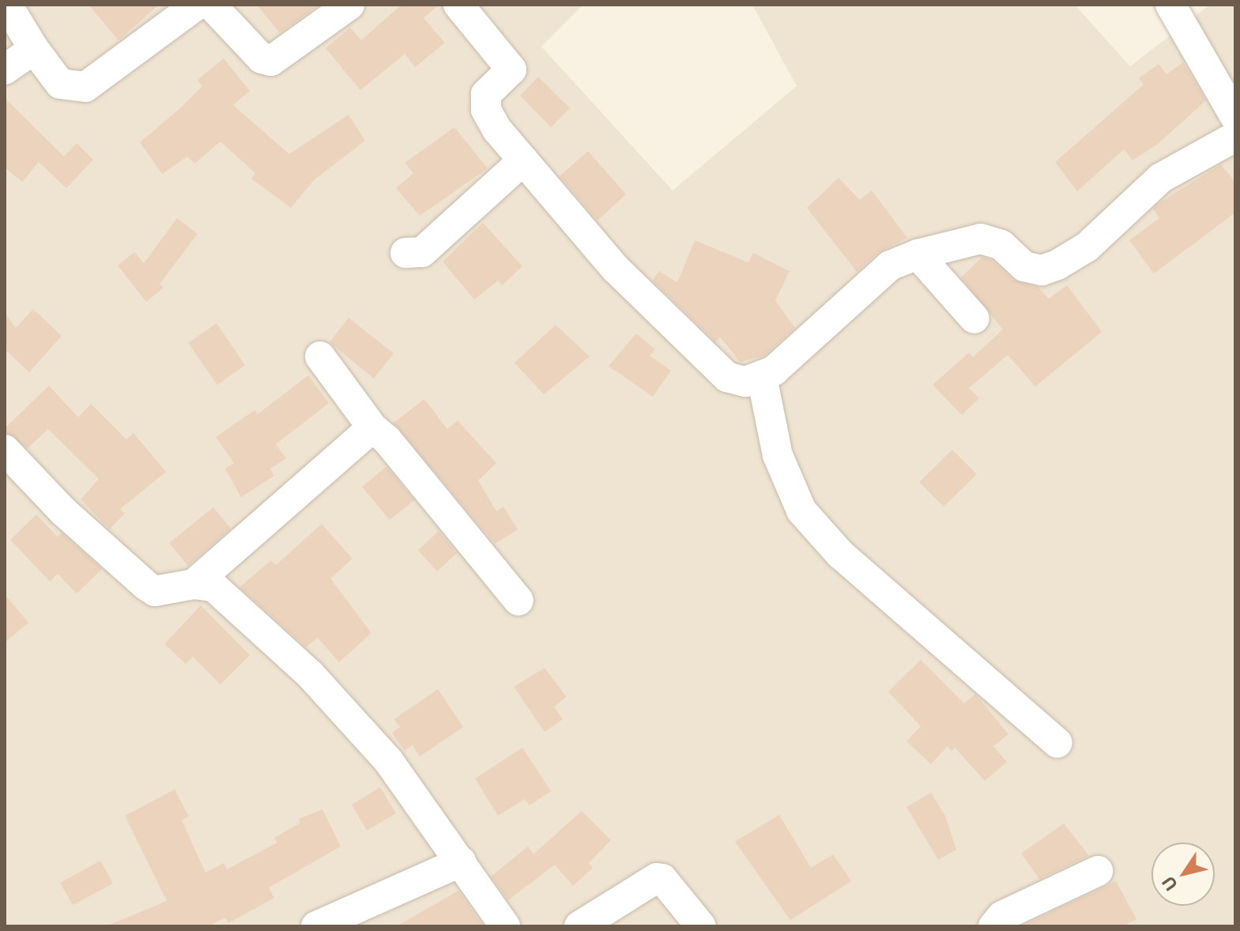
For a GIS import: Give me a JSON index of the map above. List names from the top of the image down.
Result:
{
  "north": "bottom left"
}
